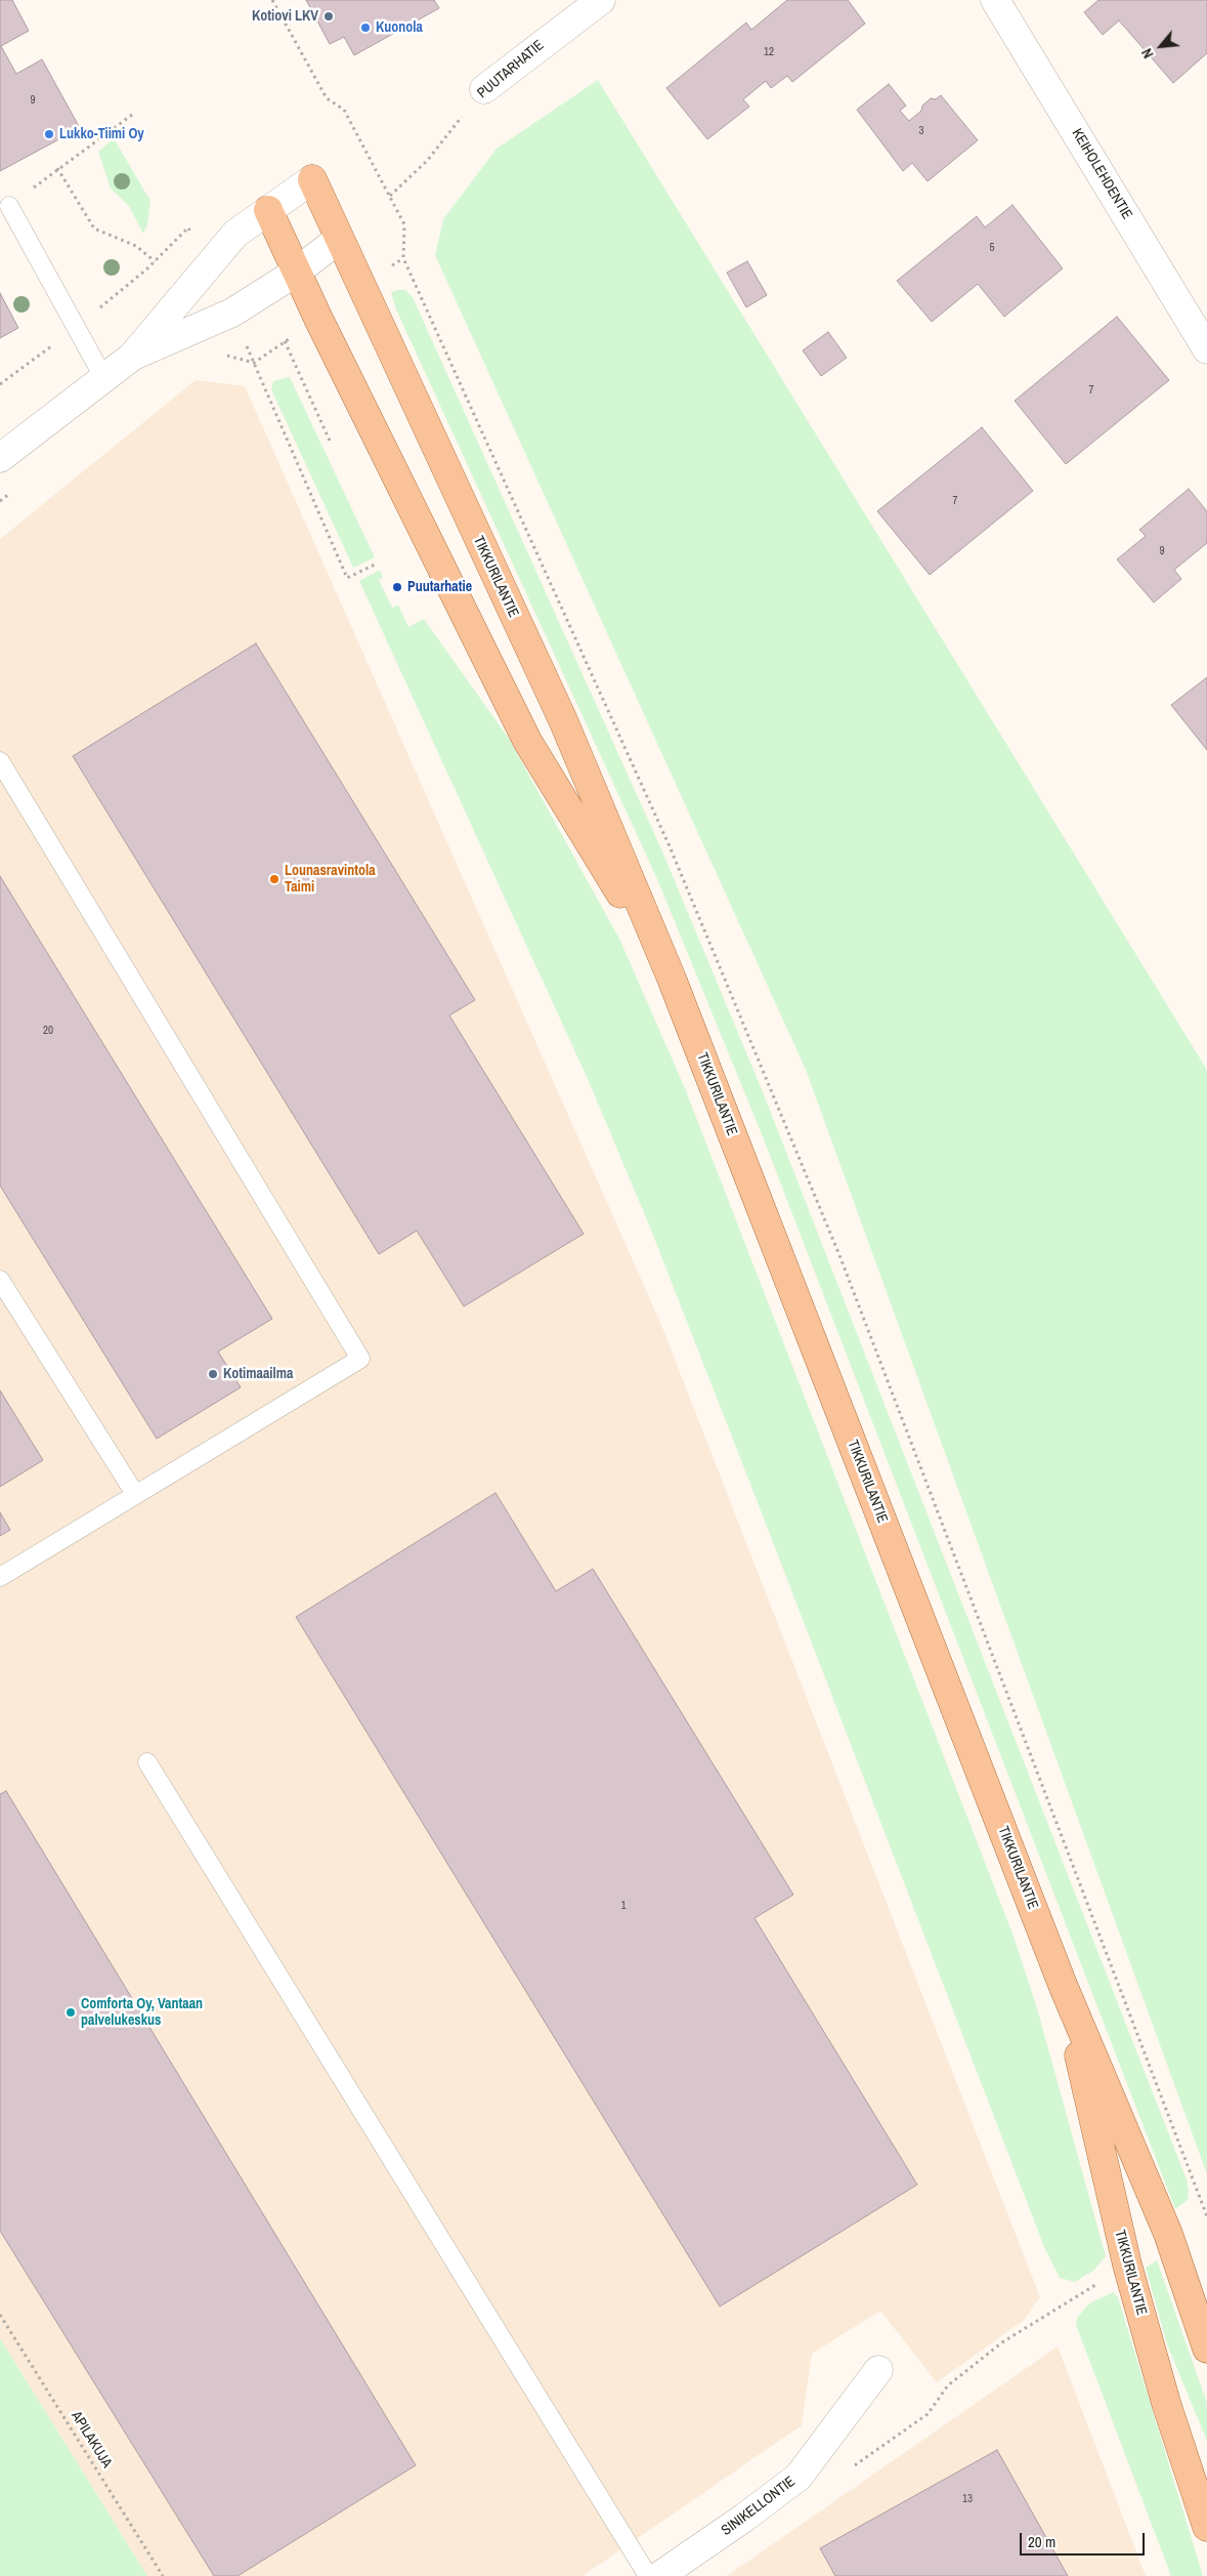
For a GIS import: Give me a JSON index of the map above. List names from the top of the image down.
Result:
{
  "streets": {
    "main road": ["TIKKURILANTIE"],
    "street": ["PUUTARHATIE", "KEIHOLEHDENTIE", "SINIKELLONTIE"],
    "path": ["APILAKUJA"]
  },
  "places": [
    "Kotiovi LKV",
    "Kuonola",
    "Lukko-Tiimi Oy",
    "Puutarhatie",
    "Lounasravintola Taimi",
    "Kotimaailma",
    "Comforta Oy, Vantaan palvelukeskus"
  ],
  "house_numbers": [
    "12",
    "9",
    "3",
    "5",
    "7",
    "7",
    "9",
    "20",
    "1",
    "13"
  ],
  "scale_bar": "20 m",
  "north": "bottom left"
}
